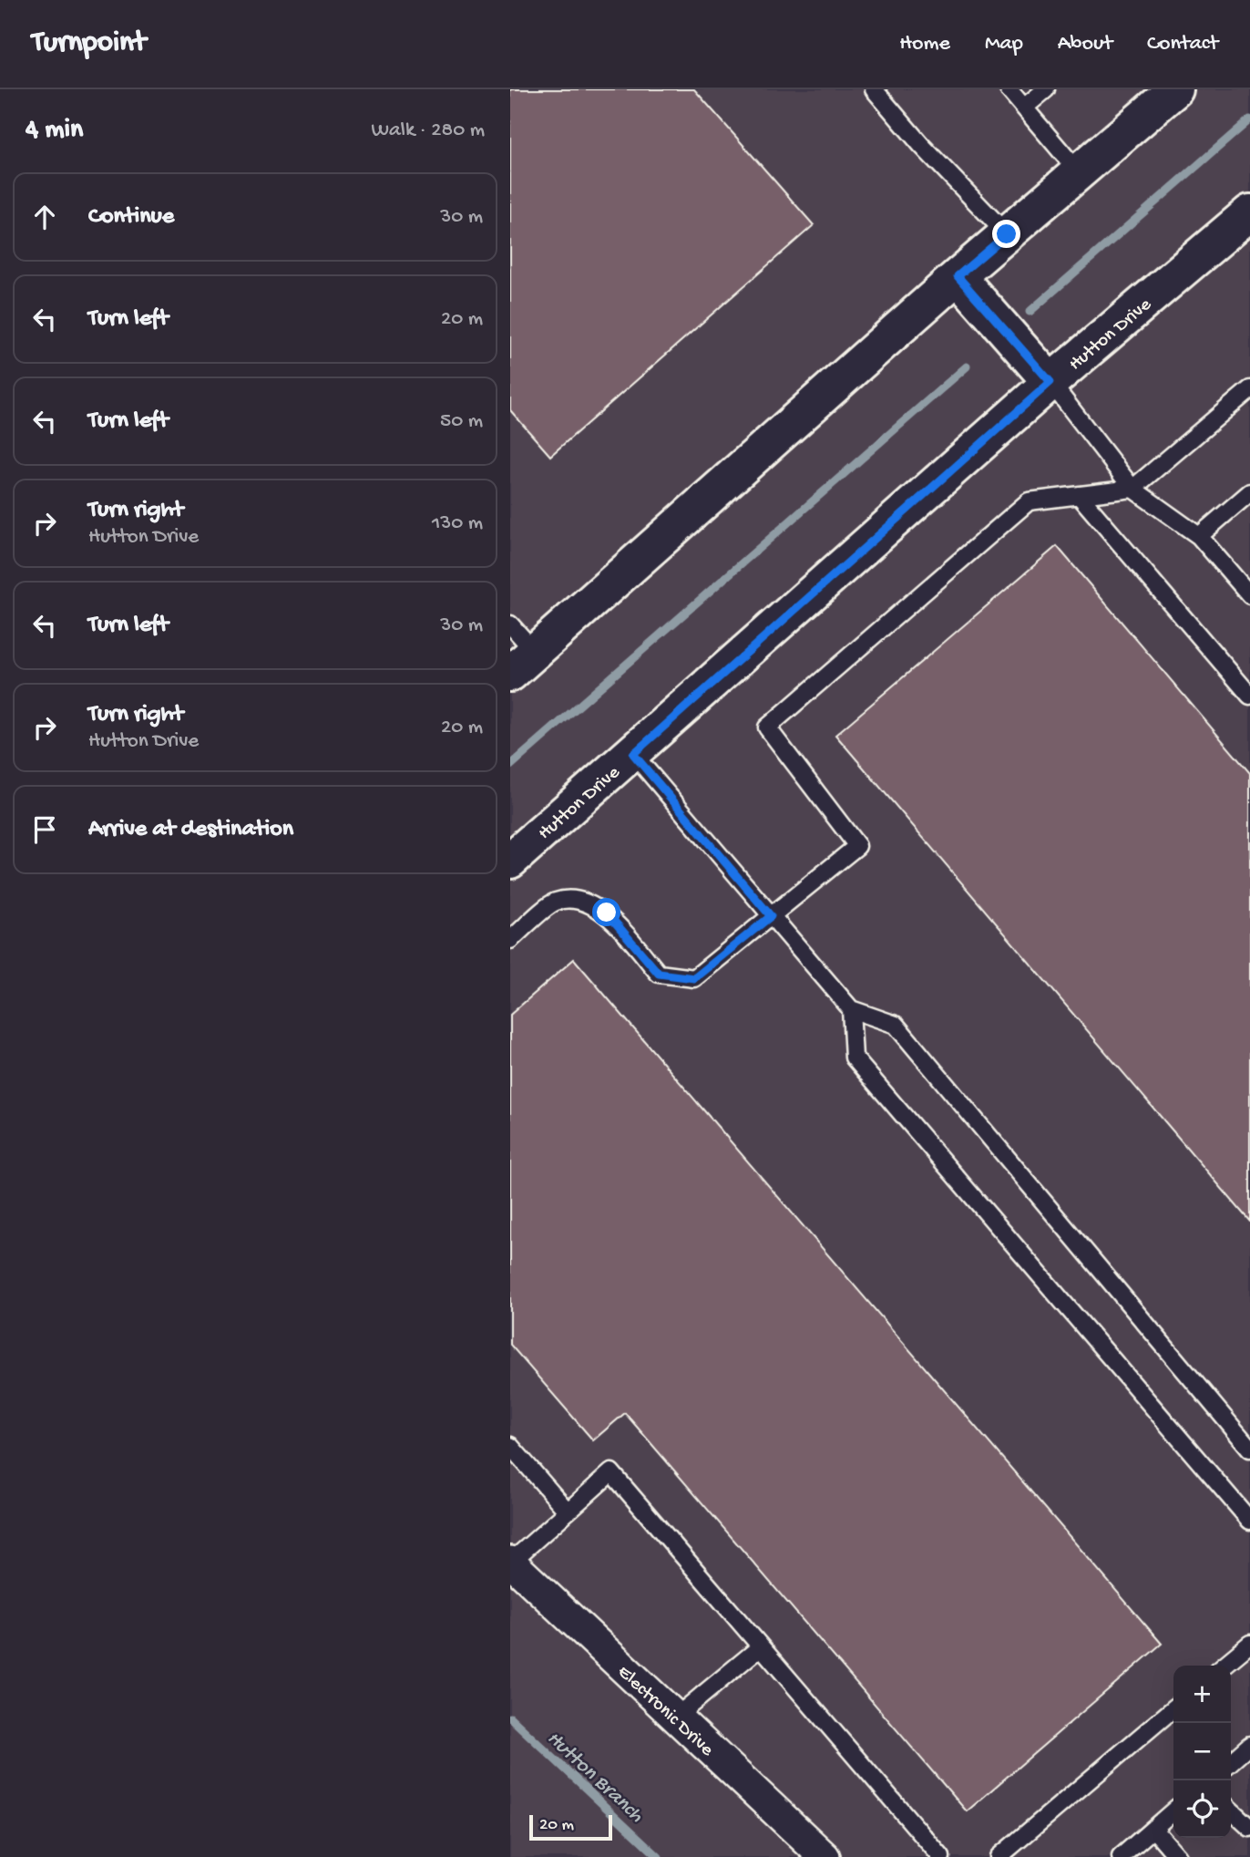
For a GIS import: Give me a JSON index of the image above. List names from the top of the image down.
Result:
{
  "streets": {
    "street": ["Hutton Drive", "Electronic Drive"]
  },
  "water": ["Hutton Branch"],
  "scale_bar": "20 m",
  "page": {
    "header": "Turnpoint",
    "nav": [
      "Home",
      "Map",
      "About",
      "Contact"
    ],
    "heading": ["4 min", "Walk · 280 m"],
    "list": [
      ["Continue", "30 m"],
      ["Turn left", "20 m"],
      ["Turn left", "50 m"],
      ["Turn right", "Hutton Drive", "130 m"],
      ["Turn left", "30 m"],
      ["Turn right", "Hutton Drive", "20 m"],
      "Arrive at destination"
    ],
    "map_buttons": ["+", "−"],
    "scale": "20 m"
  }
}
